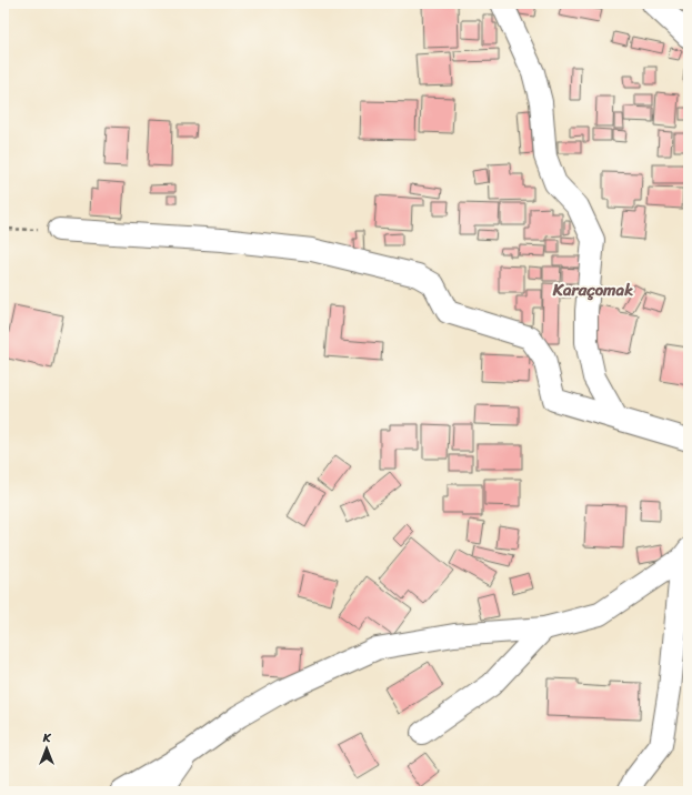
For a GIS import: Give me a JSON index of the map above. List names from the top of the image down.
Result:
{
  "districts": ["Karaçomak"],
  "north": "top"
}
